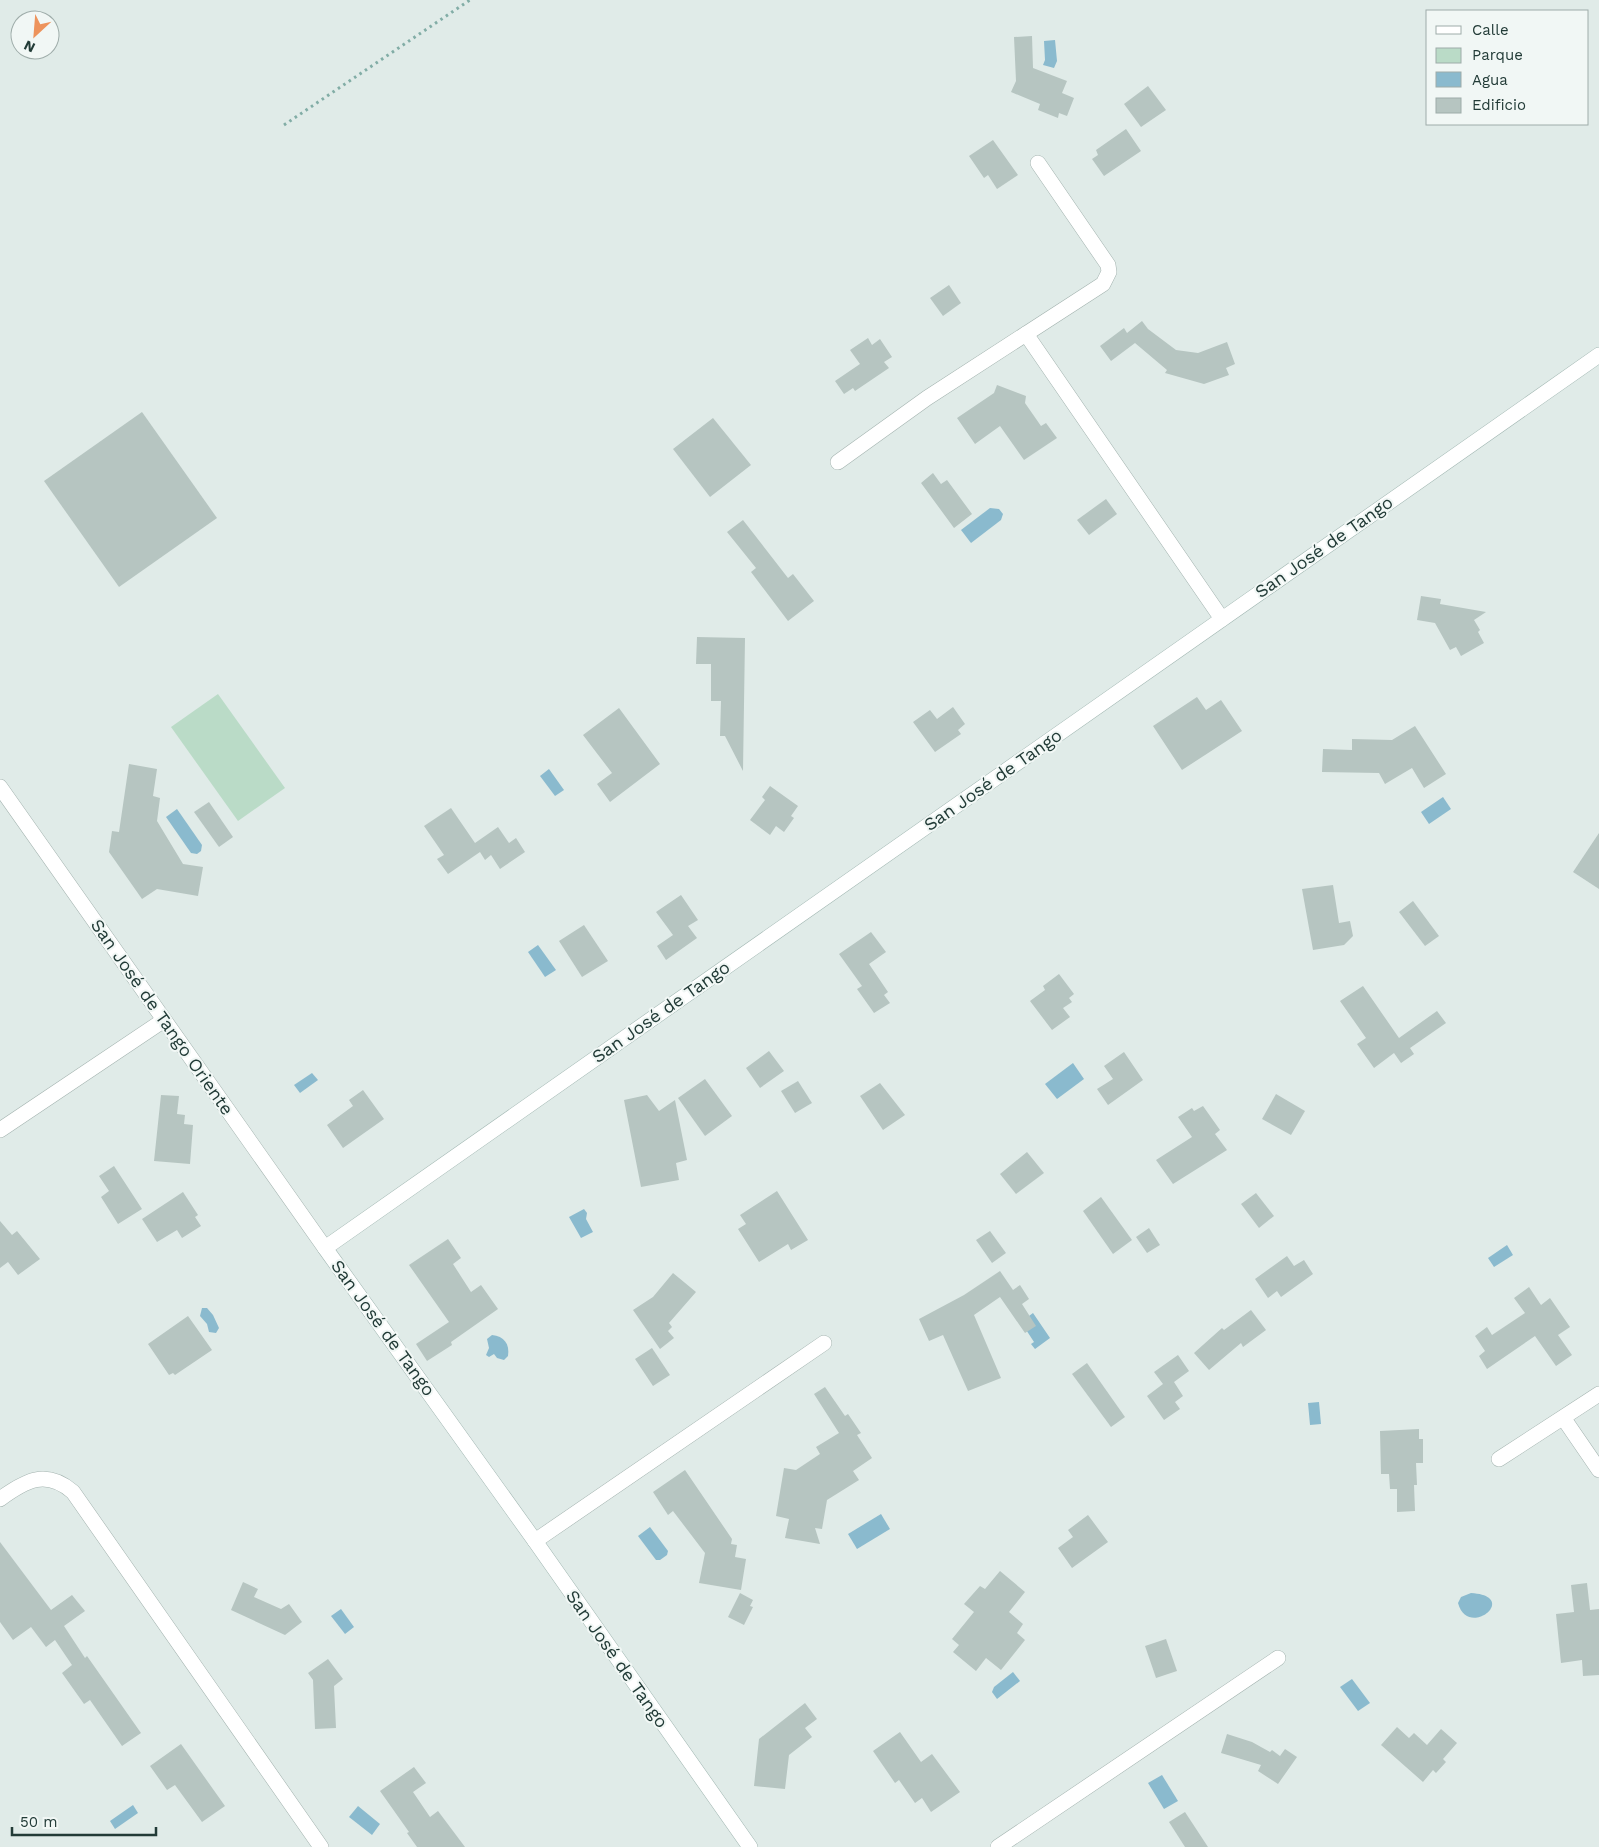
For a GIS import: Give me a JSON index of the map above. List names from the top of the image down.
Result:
{
  "streets": {
    "street": ["San José de Tango", "San José de Tango Oriente"]
  },
  "crossings": [
    ["San José de Tango", "San José de Tango Oriente"]
  ],
  "legend": [
    "Calle",
    "Parque",
    "Agua",
    "Edificio"
  ],
  "scale_bar": "50 m",
  "north": "bottom left"
}
